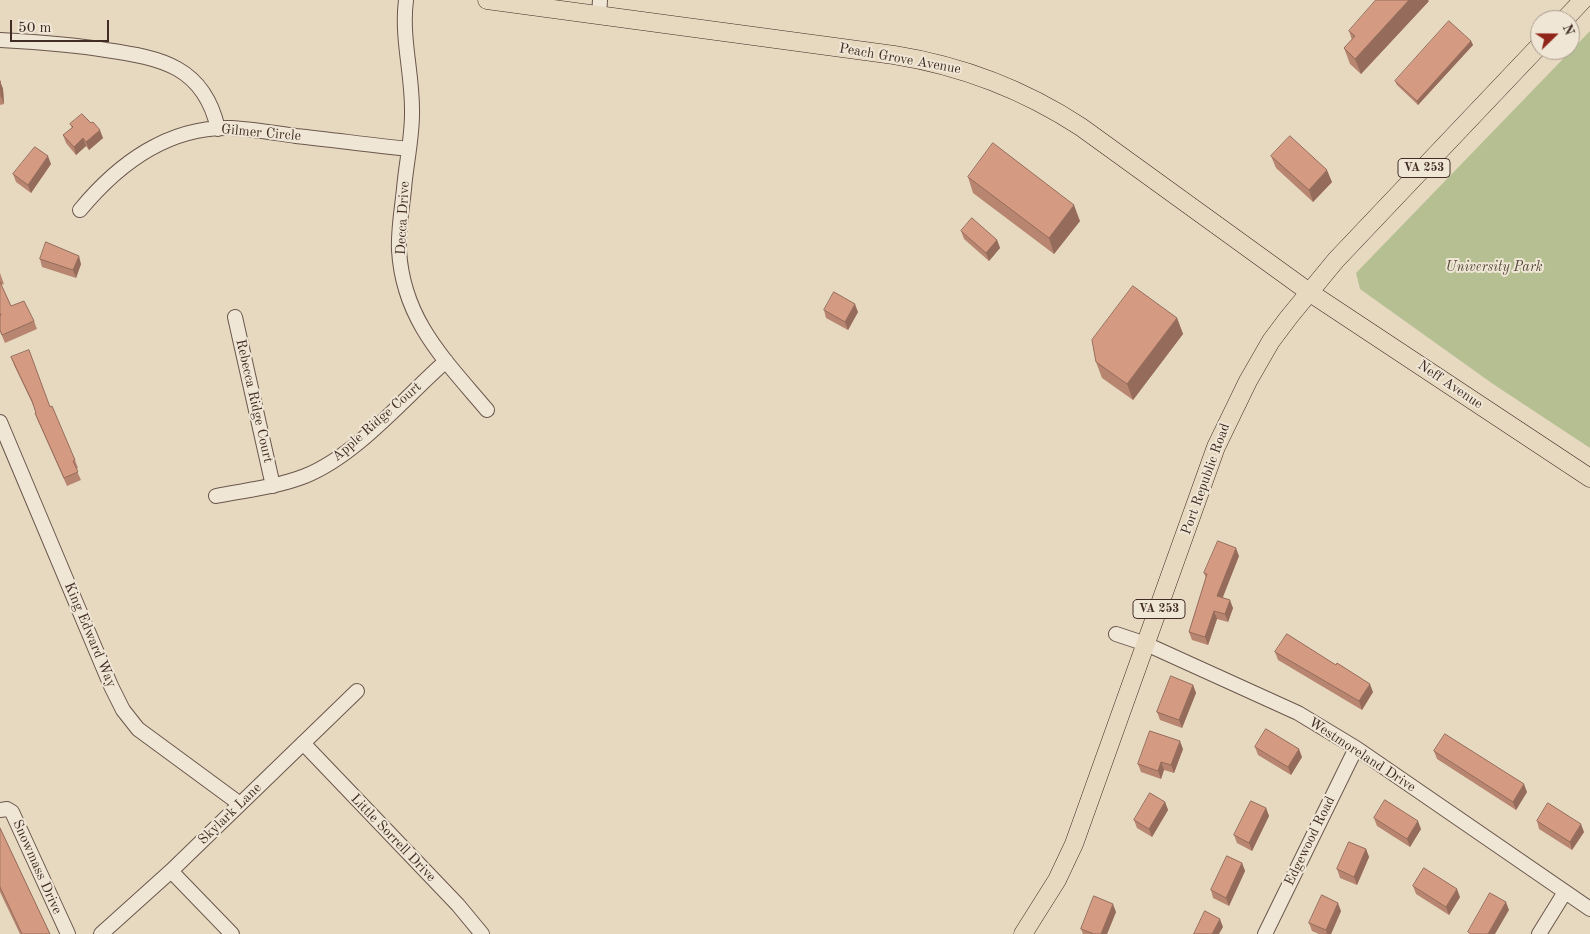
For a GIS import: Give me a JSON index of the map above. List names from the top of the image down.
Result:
{
  "streets": {
    "main road": [
      "Peach Grove Avenue",
      "VA 253",
      "Neff Avenue",
      "Port Republic Road"
    ],
    "street": [
      "Gilmer Circle",
      "Decca Drive",
      "Rebecca Ridge Court",
      "Apple Ridge Court",
      "King Edward Way",
      "Westmoreland Drive",
      "Skylark Lane",
      "Little Sorrell Drive",
      "Edgewood Road",
      "Snowmass Drive"
    ]
  },
  "crossings": [
    ["Peach Grove Avenue", "Neff Avenue"],
    ["Peach Grove Avenue", "Port Republic Road"],
    ["Gilmer Circle", "Decca Drive"],
    ["Decca Drive", "Apple Ridge Court"],
    ["Neff Avenue", "Port Republic Road"],
    ["Rebecca Ridge Court", "Apple Ridge Court"],
    ["Port Republic Road", "Westmoreland Drive"],
    ["King Edward Way", "Skylark Lane"],
    ["Westmoreland Drive", "Edgewood Road"],
    ["Skylark Lane", "Little Sorrell Drive"]
  ],
  "parks": ["University Park"],
  "scale_bar": "50 m",
  "north": "right"
}
